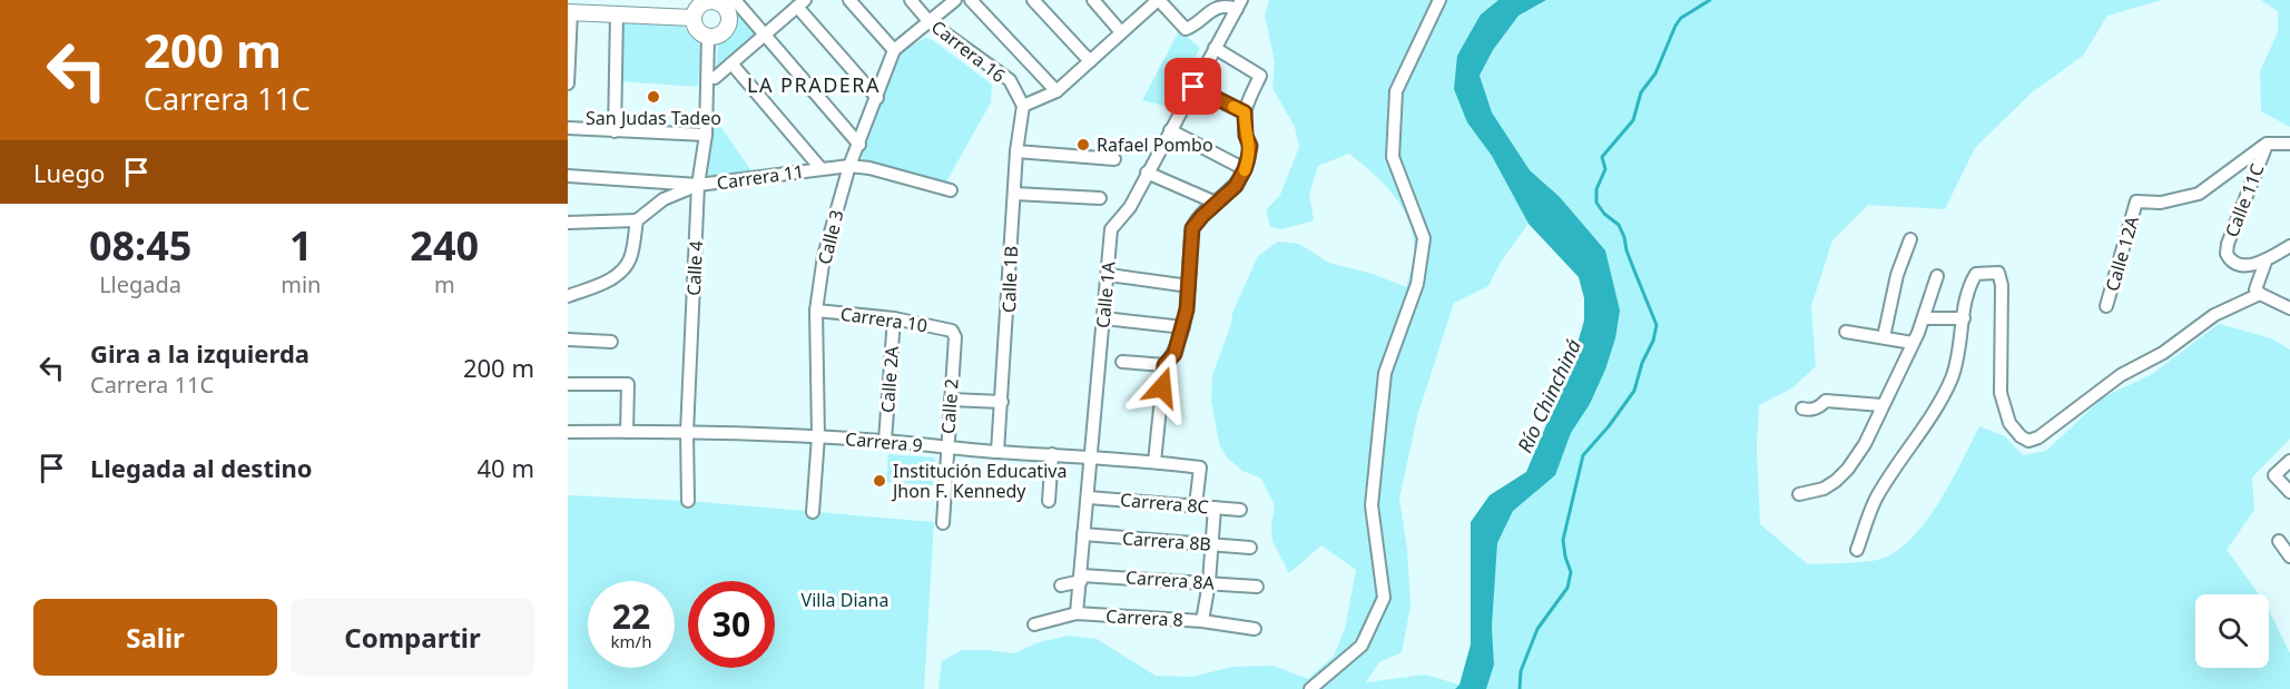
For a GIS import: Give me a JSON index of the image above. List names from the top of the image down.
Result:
{
  "streets": {
    "street": [
      "Carrera 16",
      "Carrera 11",
      "Calle 11C",
      "Calle 3",
      "Calle 12A",
      "Calle 4",
      "Calle 1B",
      "Calle 1A",
      "Carrera 10",
      "Calle 2A",
      "Calle 2",
      "Carrera 9",
      "Carrera 8C",
      "Carrera 8B",
      "Carrera 8A",
      "Carrera 8"
    ]
  },
  "crossings": [
    ["Carrera 16", "Calle 1B"],
    ["Carrera 11", "Calle 3"],
    ["Carrera 11", "Calle 4"],
    ["Calle 11C", "Calle 12A"],
    ["Calle 3", "Carrera 10"],
    ["Calle 3", "Carrera 9"],
    ["Calle 4", "Carrera 9"],
    ["Calle 1B", "Carrera 9"],
    ["Calle 1A", "Carrera 9"],
    ["Calle 1A", "Carrera 8C"],
    ["Calle 1A", "Carrera 8B"],
    ["Calle 1A", "Carrera 8A"],
    ["Calle 1A", "Carrera 8"],
    ["Carrera 10", "Calle 2A"],
    ["Carrera 10", "Calle 2"],
    ["Calle 2A", "Carrera 9"],
    ["Calle 2", "Carrera 9"],
    ["Carrera 9", "Carrera 8C"]
  ],
  "districts": ["LA PRADERA"],
  "water": ["Río Chinchiná"],
  "parks": ["Villa Diana"],
  "places": ["San Judas Tadeo", "Rafael Pombo", "Institución Educativa Jhon F. Kennedy"],
  "page": {
    "turn": ["200 m", "Carrera 11C"],
    "then": "Luego",
    "eta": [
      "08:45",
      "Llegada",
      "1",
      "min",
      "240",
      "m"
    ],
    "list": [
      {
        "name": "Gira a la izquierda",
        "note": "Carrera 11C",
        "value": "200 m"
      },
      {
        "name": "Llegada al destino",
        "value": "40 m"
      }
    ],
    "speed": "22 km/h",
    "limit": "30",
    "buttons": ["Salir", "Compartir"]
  }
}
